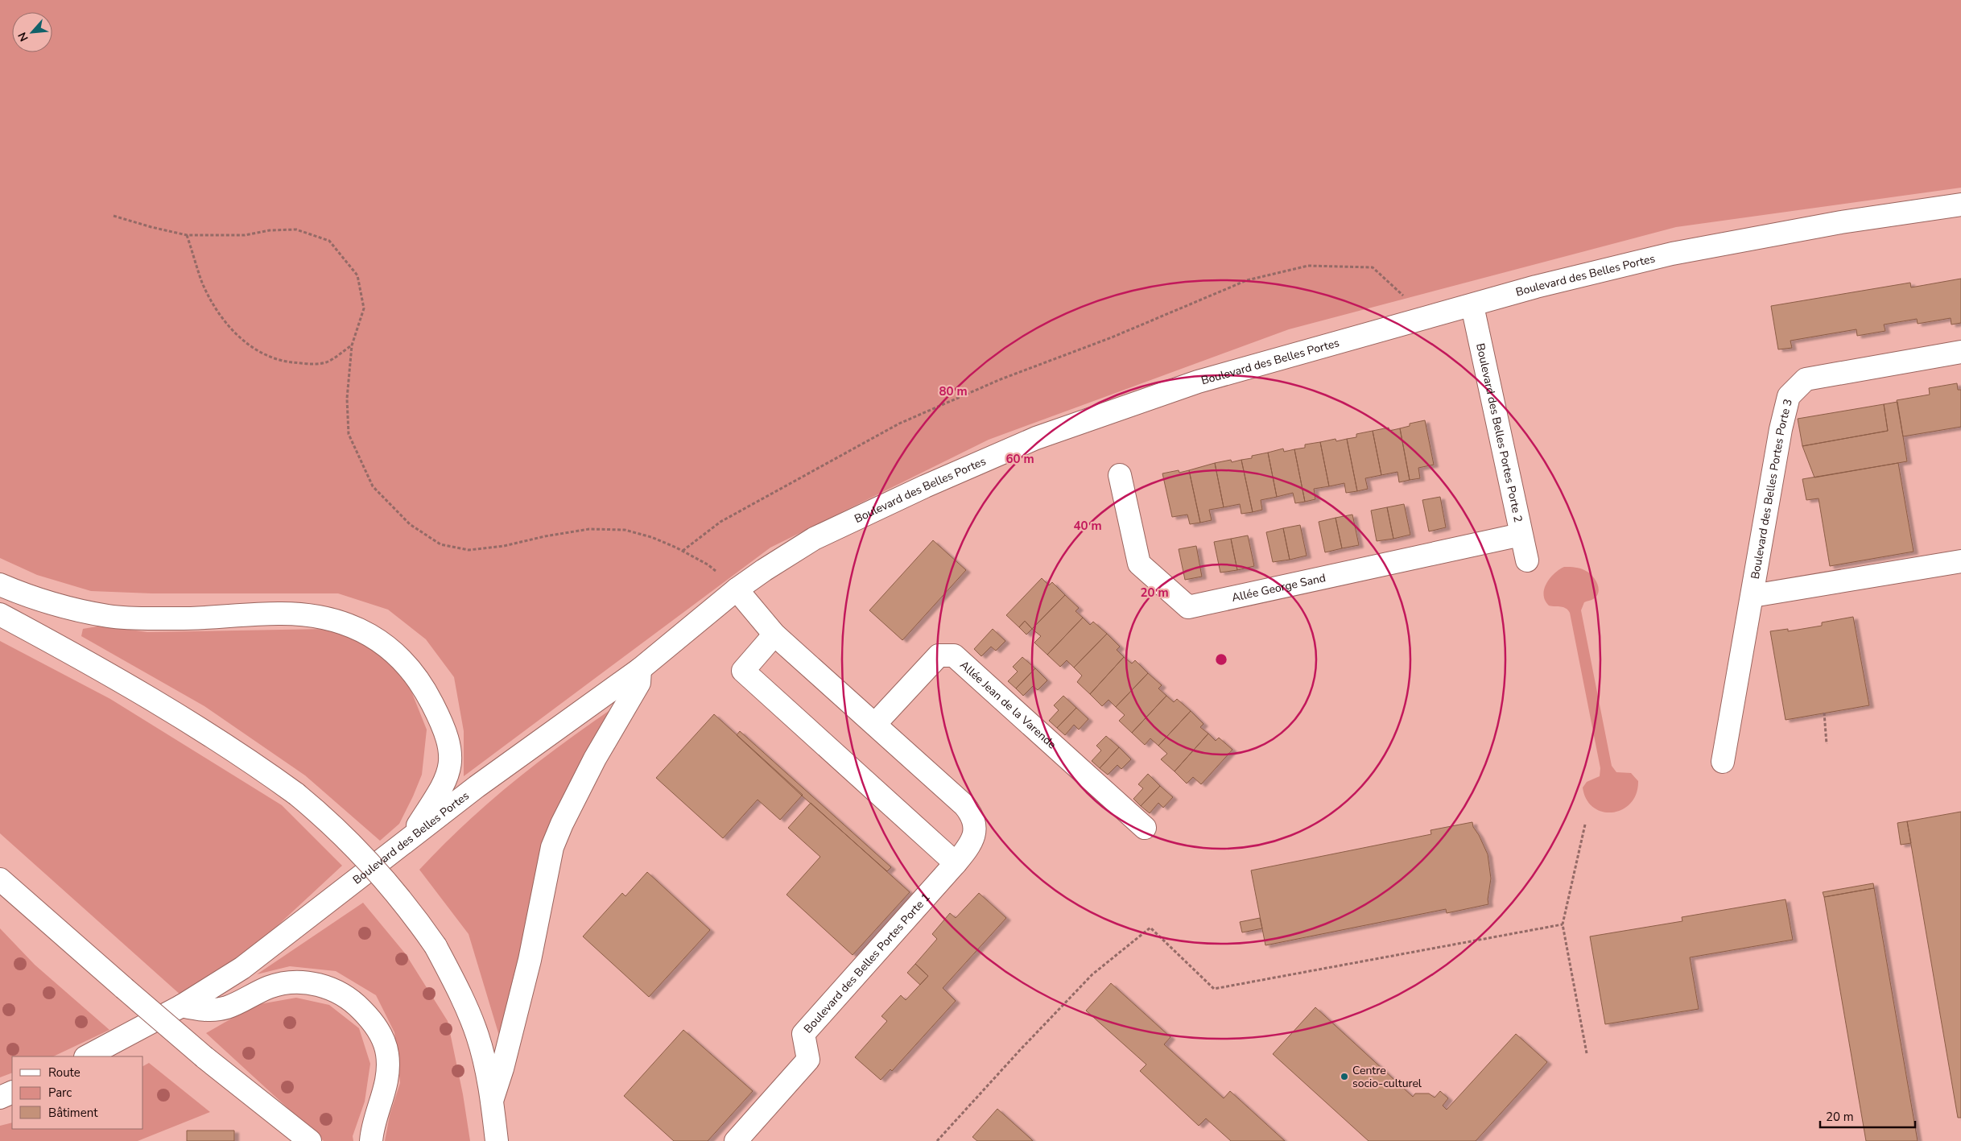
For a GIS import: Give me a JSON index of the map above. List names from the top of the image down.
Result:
{
  "streets": {
    "street": [
      "Boulevard des Belles Portes",
      "Boulevard des Belles Portes Porte 2",
      "Boulevard des Belles Portes Porte 3",
      "Allée George Sand",
      "Allée Jean de la Varende",
      "Boulevard des Belles Portes Porte 1"
    ]
  },
  "crossings": [
    ["Boulevard des Belles Portes", "Boulevard des Belles Portes Porte 2"],
    ["Boulevard des Belles Portes", "Boulevard des Belles Portes Porte 1"],
    ["Boulevard des Belles Portes Porte 2", "Allée George Sand"],
    ["Allée Jean de la Varende", "Boulevard des Belles Portes Porte 1"]
  ],
  "places": ["Centre socio-culturel"],
  "legend": ["Route", "Parc", "Bâtiment"],
  "scale_bar": "20 m",
  "north": "bottom left",
  "rings": [
    "80 m",
    "60 m",
    "40 m",
    "20 m"
  ]
}
